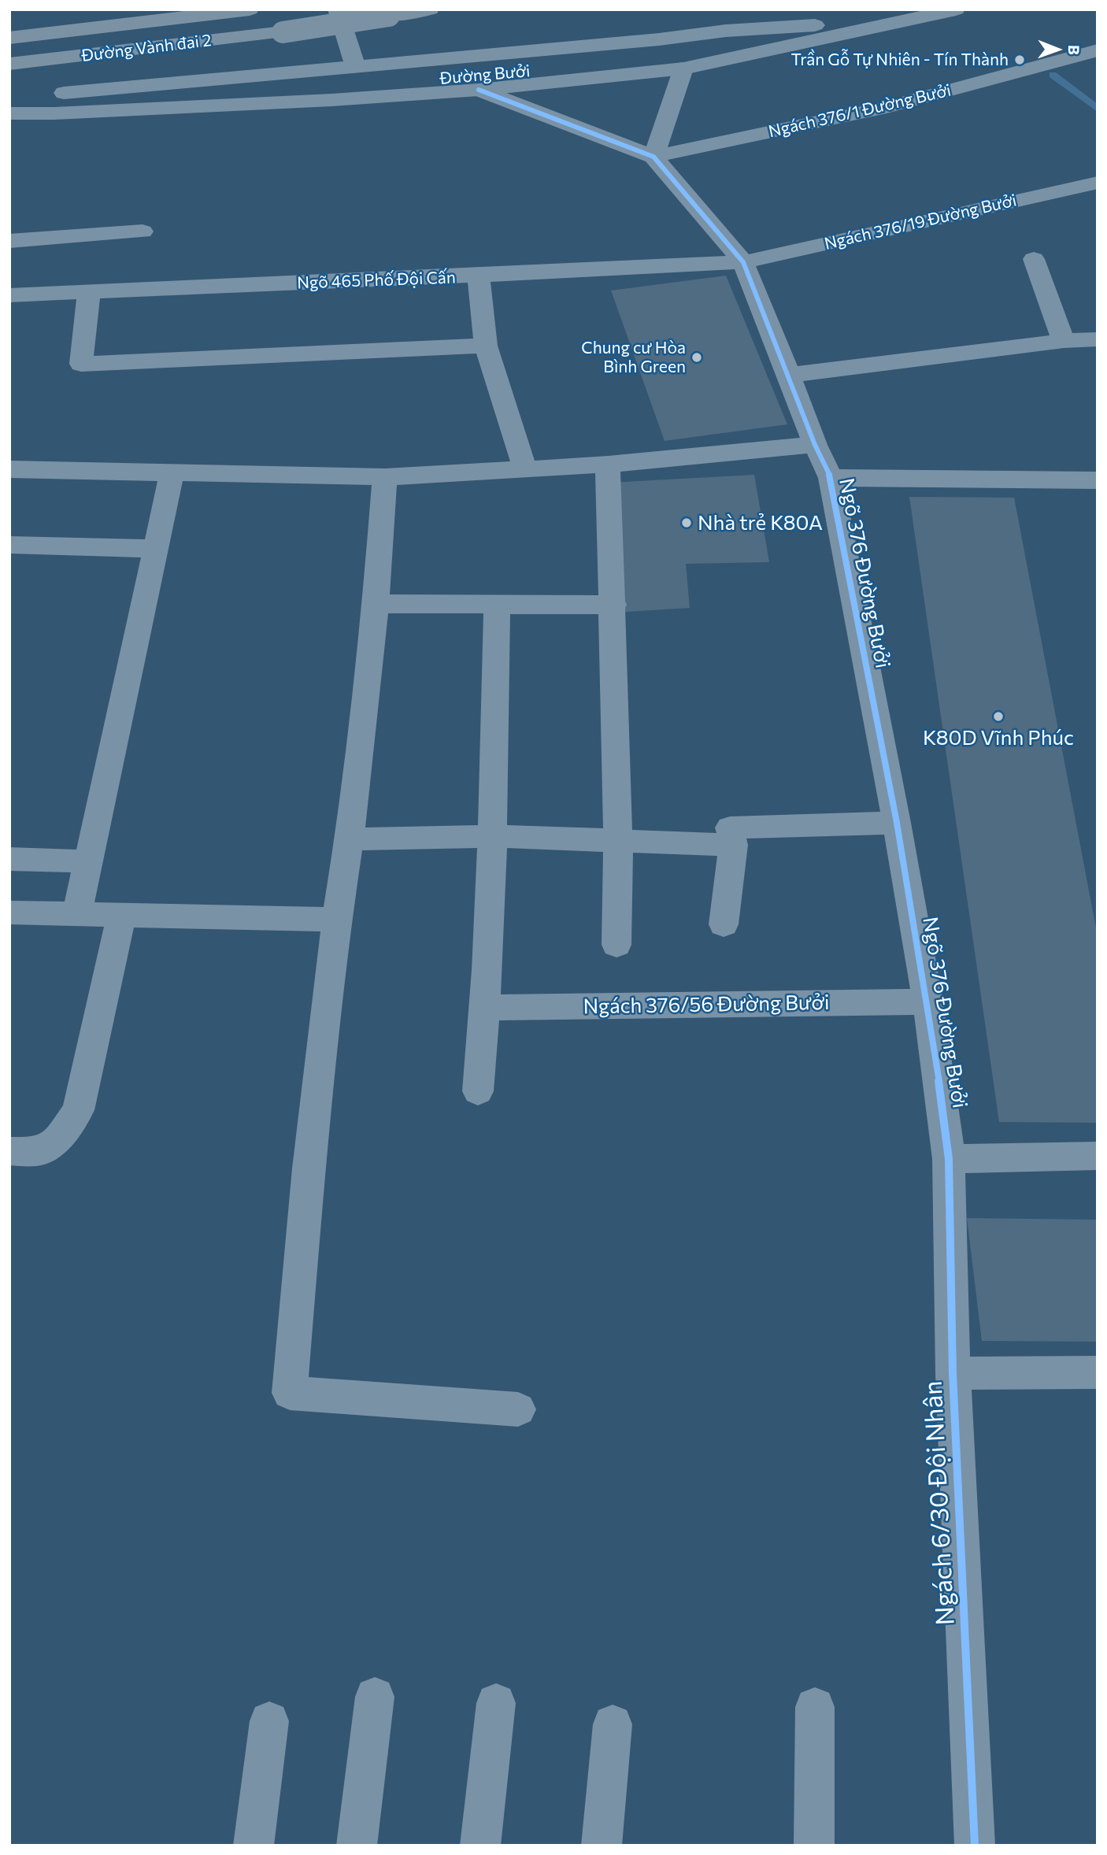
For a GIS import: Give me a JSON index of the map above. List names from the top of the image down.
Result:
{
  "streets": {
    "highway": ["Đường Vành đai 2"],
    "main road": ["Đường Bưởi"],
    "street": [
      "Ngách 376/1 Đường Bưởi",
      "Ngách 376/19 Đường Bưởi",
      "Ngõ 465 Phố Đội Cấn",
      "Ngõ 376 Đường Bưởi",
      "Ngách 376/56 Đường Bưởi",
      "Ngách 6/30 Đội Nhân"
    ]
  },
  "crossings": [
    ["Đường Bưởi", "Ngõ 376 Đường Bưởi"],
    ["Ngách 376/1 Đường Bưởi", "Ngõ 376 Đường Bưởi"],
    ["Ngách 376/19 Đường Bưởi", "Ngõ 465 Phố Đội Cấn"],
    ["Ngách 376/19 Đường Bưởi", "Ngõ 376 Đường Bưởi"],
    ["Ngõ 465 Phố Đội Cấn", "Ngõ 376 Đường Bưởi"],
    ["Ngõ 376 Đường Bưởi", "Ngách 376/56 Đường Bưởi"],
    ["Ngõ 376 Đường Bưởi", "Ngách 6/30 Đội Nhân"]
  ],
  "places": [
    "Trần Gỗ Tự Nhiên - Tín Thành",
    "Chung cư Hòa Bình Green",
    "Nhà trẻ K80A",
    "K80D Vĩnh Phúc"
  ],
  "north": "right"
}
